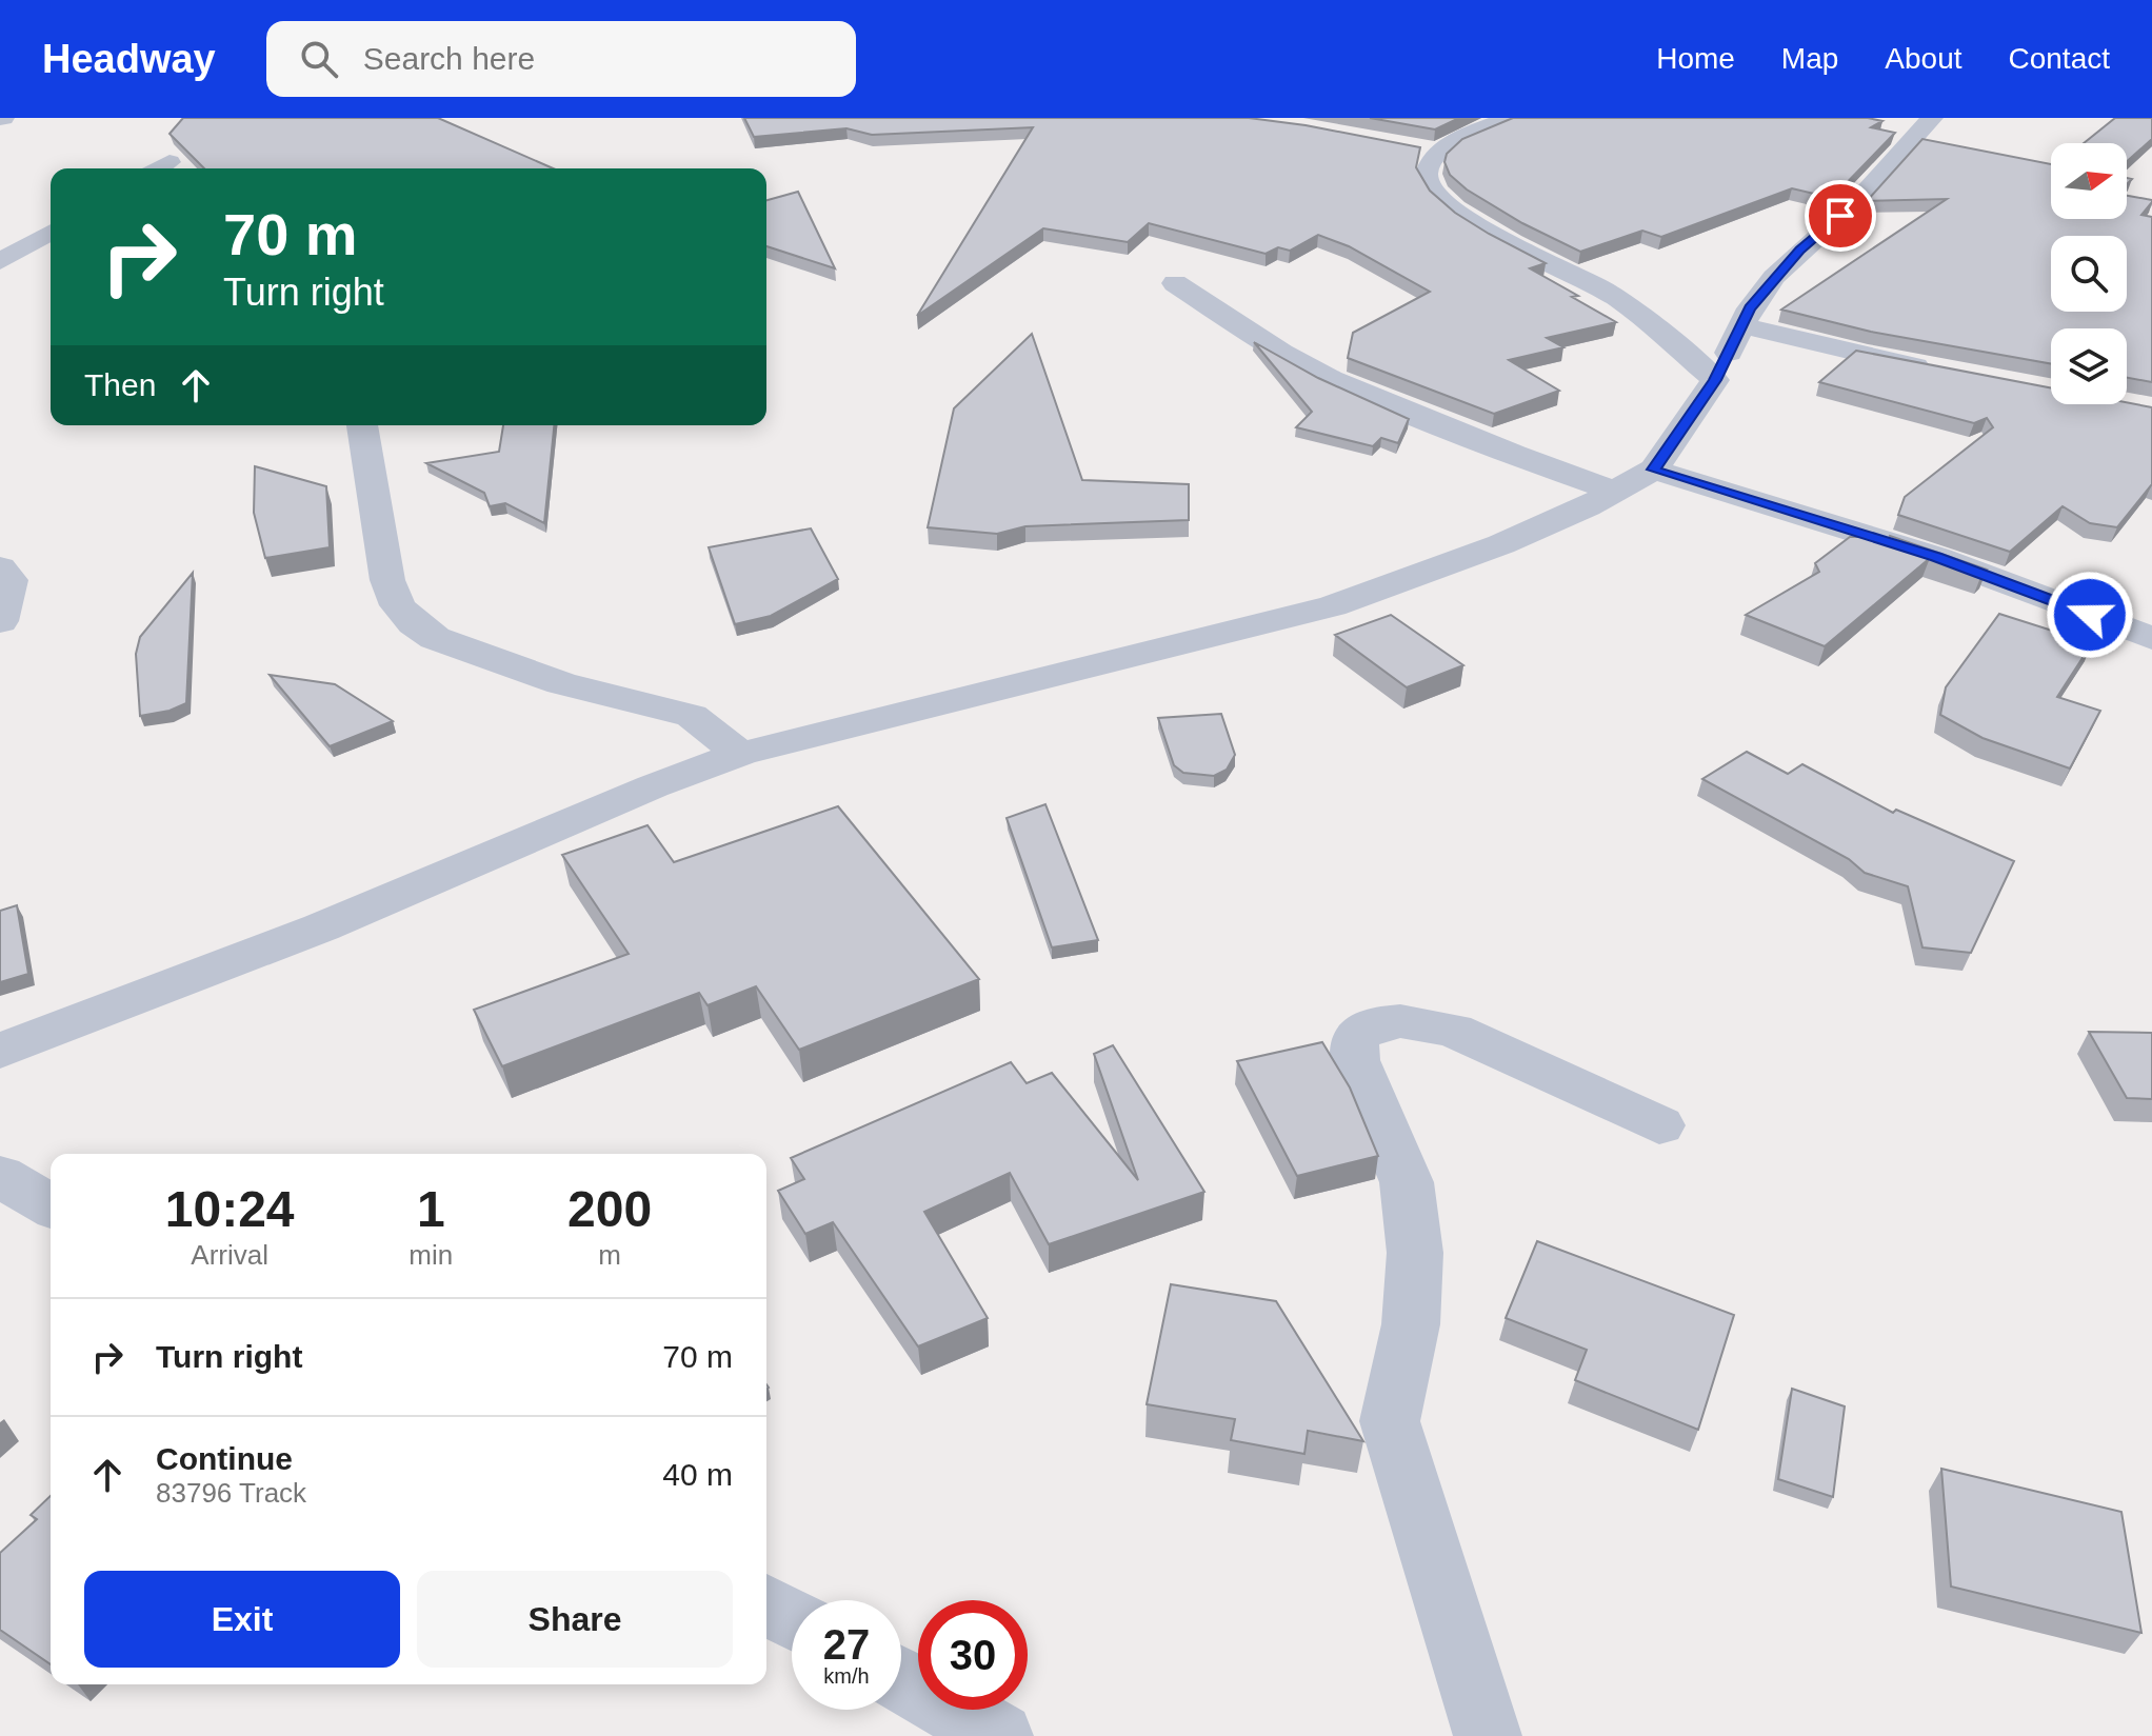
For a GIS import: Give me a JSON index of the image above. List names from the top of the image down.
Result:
{
  "north": "right",
  "page": {
    "header": "Headway",
    "search": "Search here",
    "nav": [
      "Home",
      "Map",
      "About",
      "Contact"
    ],
    "turn": ["70 m", "Turn right"],
    "then": "Then",
    "eta": [
      "10:24",
      "Arrival",
      "1",
      "min",
      "200",
      "m"
    ],
    "list": [
      {
        "name": "Turn right",
        "value": "70 m"
      },
      {
        "name": "Continue",
        "note": "83796 Track",
        "value": "40 m"
      }
    ],
    "buttons": ["Exit", "Share"],
    "speed": "27 km/h",
    "limit": "30"
  }
}
